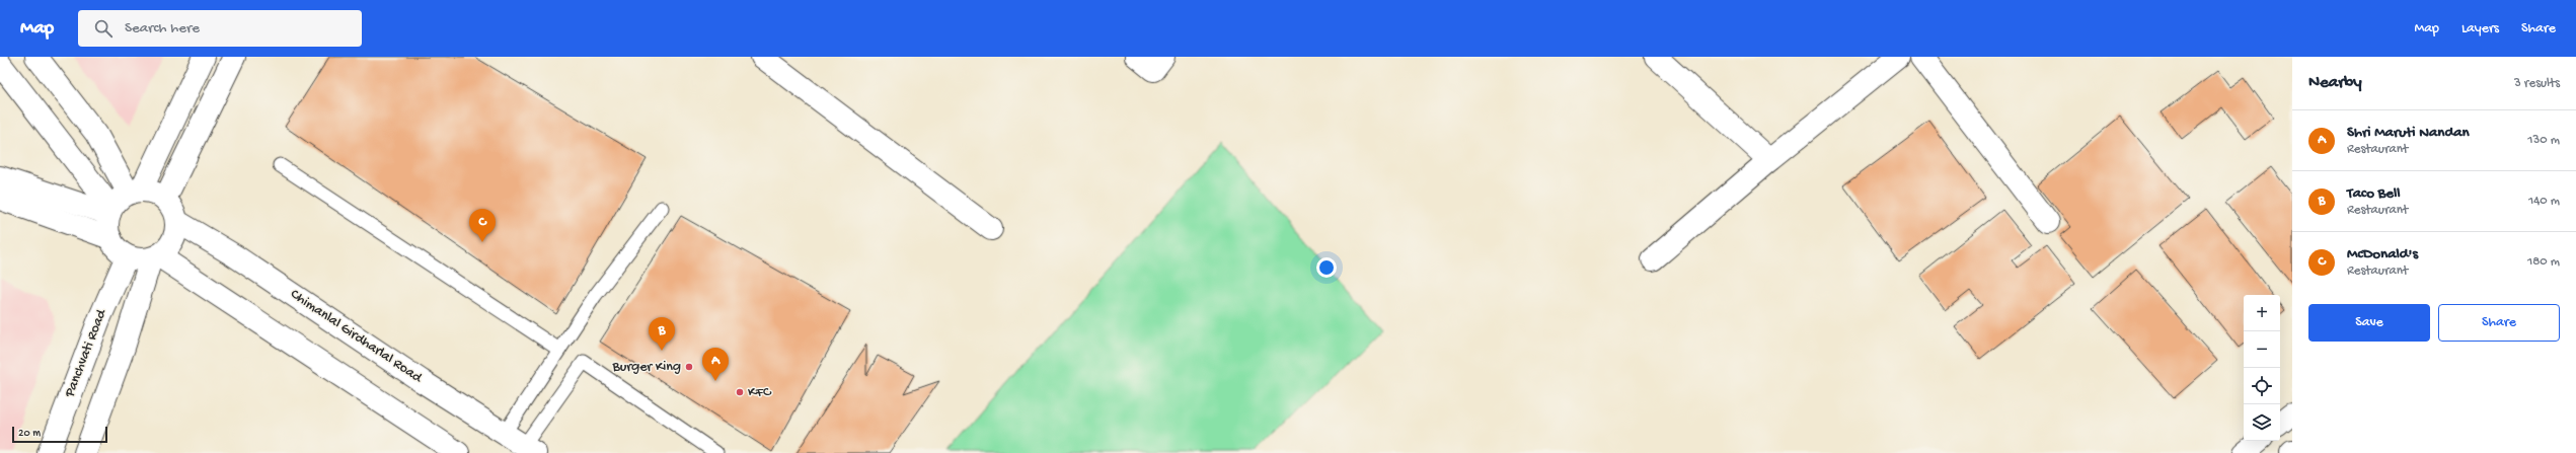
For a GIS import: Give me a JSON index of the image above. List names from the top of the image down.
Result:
{
  "streets": {
    "main road": ["Chimanlal Girdharlal Road", "Panchvati Road"]
  },
  "crossings": [
    ["Chimanlal Girdharlal Road", "Panchvati Road"]
  ],
  "places": ["Burger King", "KFC"],
  "scale_bar": "20 m",
  "page": {
    "header": "Map",
    "search": "Search here",
    "nav": ["Map", "Layers", "Share"],
    "heading": ["Nearby", "3 results"],
    "list": [
      {
        "mark": "A",
        "name": "Shri Maruti Nandan",
        "note": "Restaurant",
        "value": "130 m"
      },
      {
        "mark": "B",
        "name": "Taco Bell",
        "note": "Restaurant",
        "value": "140 m"
      },
      {
        "mark": "C",
        "name": "McDonald's",
        "note": "Restaurant",
        "value": "180 m"
      }
    ],
    "pins": ["C", "B", "A"],
    "buttons": ["Save", "Share"],
    "map_buttons": ["+", "−"],
    "scale": "20 m"
  }
}
